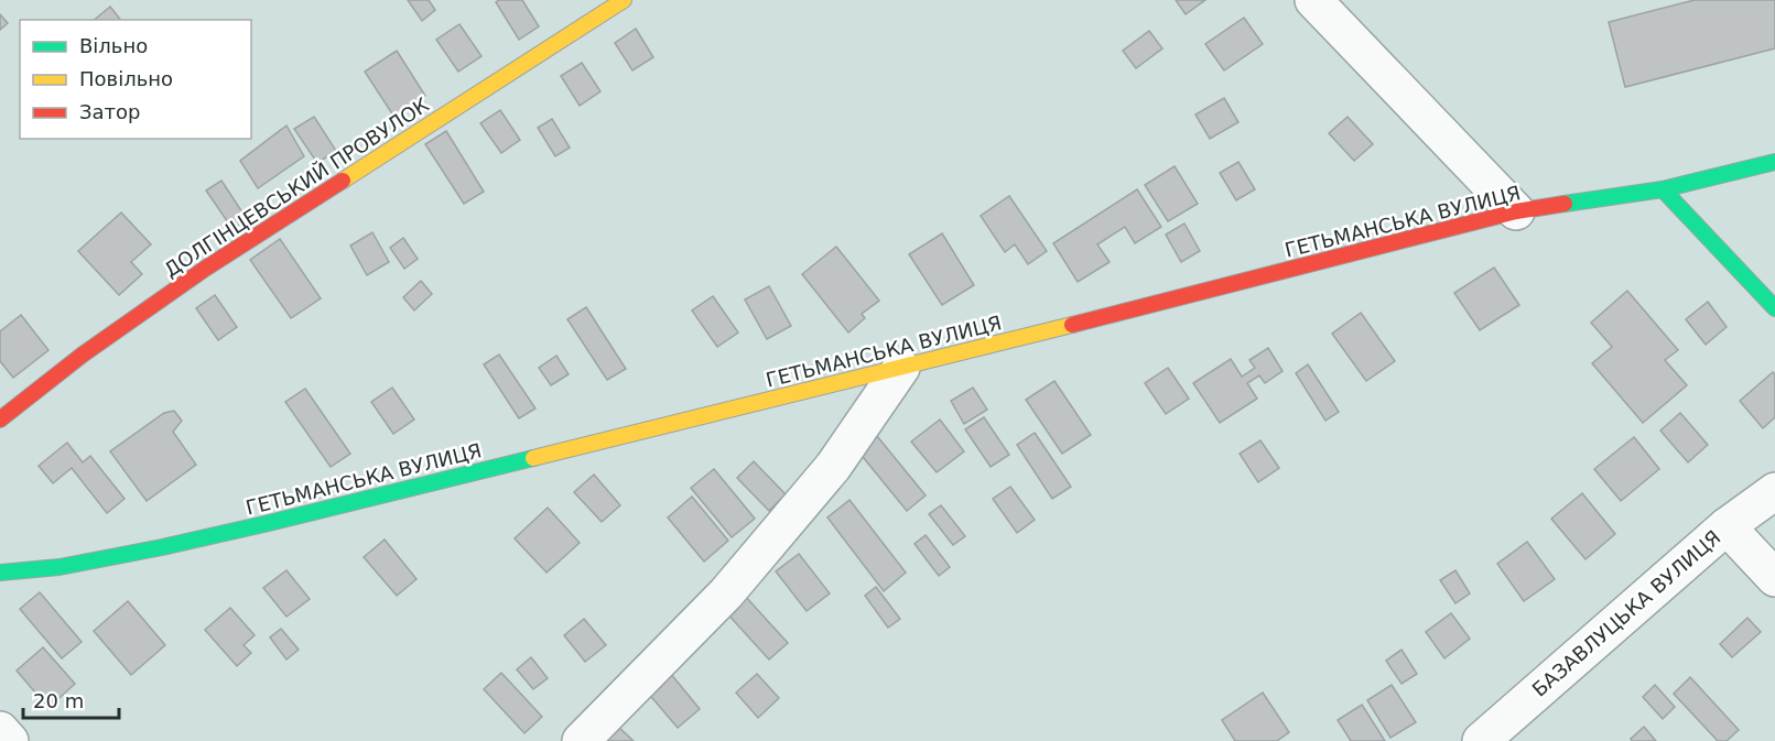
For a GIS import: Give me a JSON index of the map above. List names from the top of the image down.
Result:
{
  "streets": {
    "street": ["ДОЛГІНЦЕВСЬКИЙ ПРОВУЛОК", "ГЕТЬМАНСЬКА ВУЛИЦЯ", "БАЗАВЛУЦЬКА ВУЛИЦЯ"]
  },
  "legend": ["Вільно", "Повільно", "Затор"],
  "scale_bar": "20 m"
}
